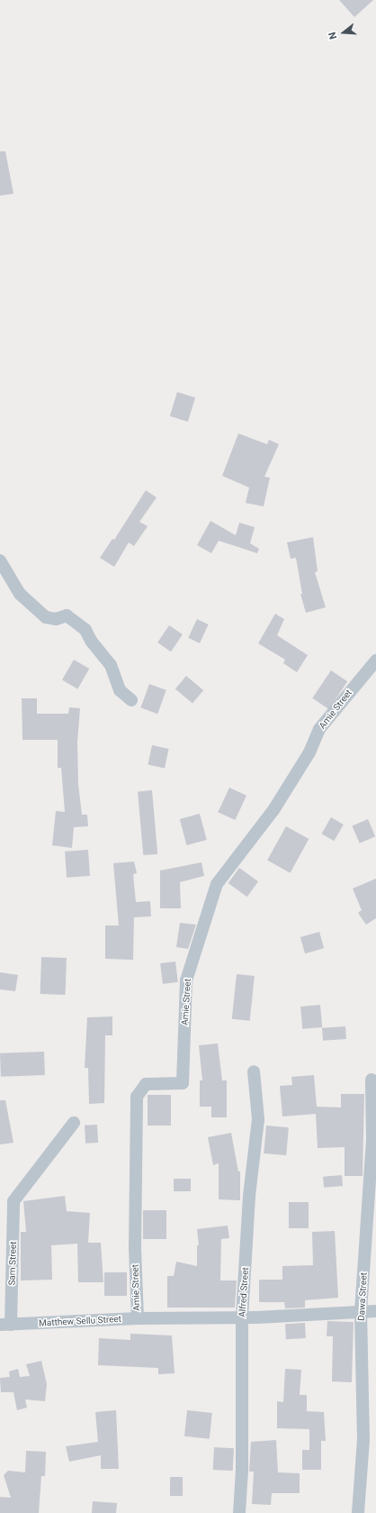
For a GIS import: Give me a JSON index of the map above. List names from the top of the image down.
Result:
{
  "streets": {
    "street": [
      "Amie Street",
      "Sam Street",
      "Alfred Street",
      "Dawa Street",
      "Matthew Sellu Street"
    ]
  },
  "crossings": [
    ["Amie Street", "Matthew Sellu Street"],
    ["Sam Street", "Matthew Sellu Street"],
    ["Alfred Street", "Matthew Sellu Street"],
    ["Dawa Street", "Matthew Sellu Street"]
  ],
  "north": "left"
}
